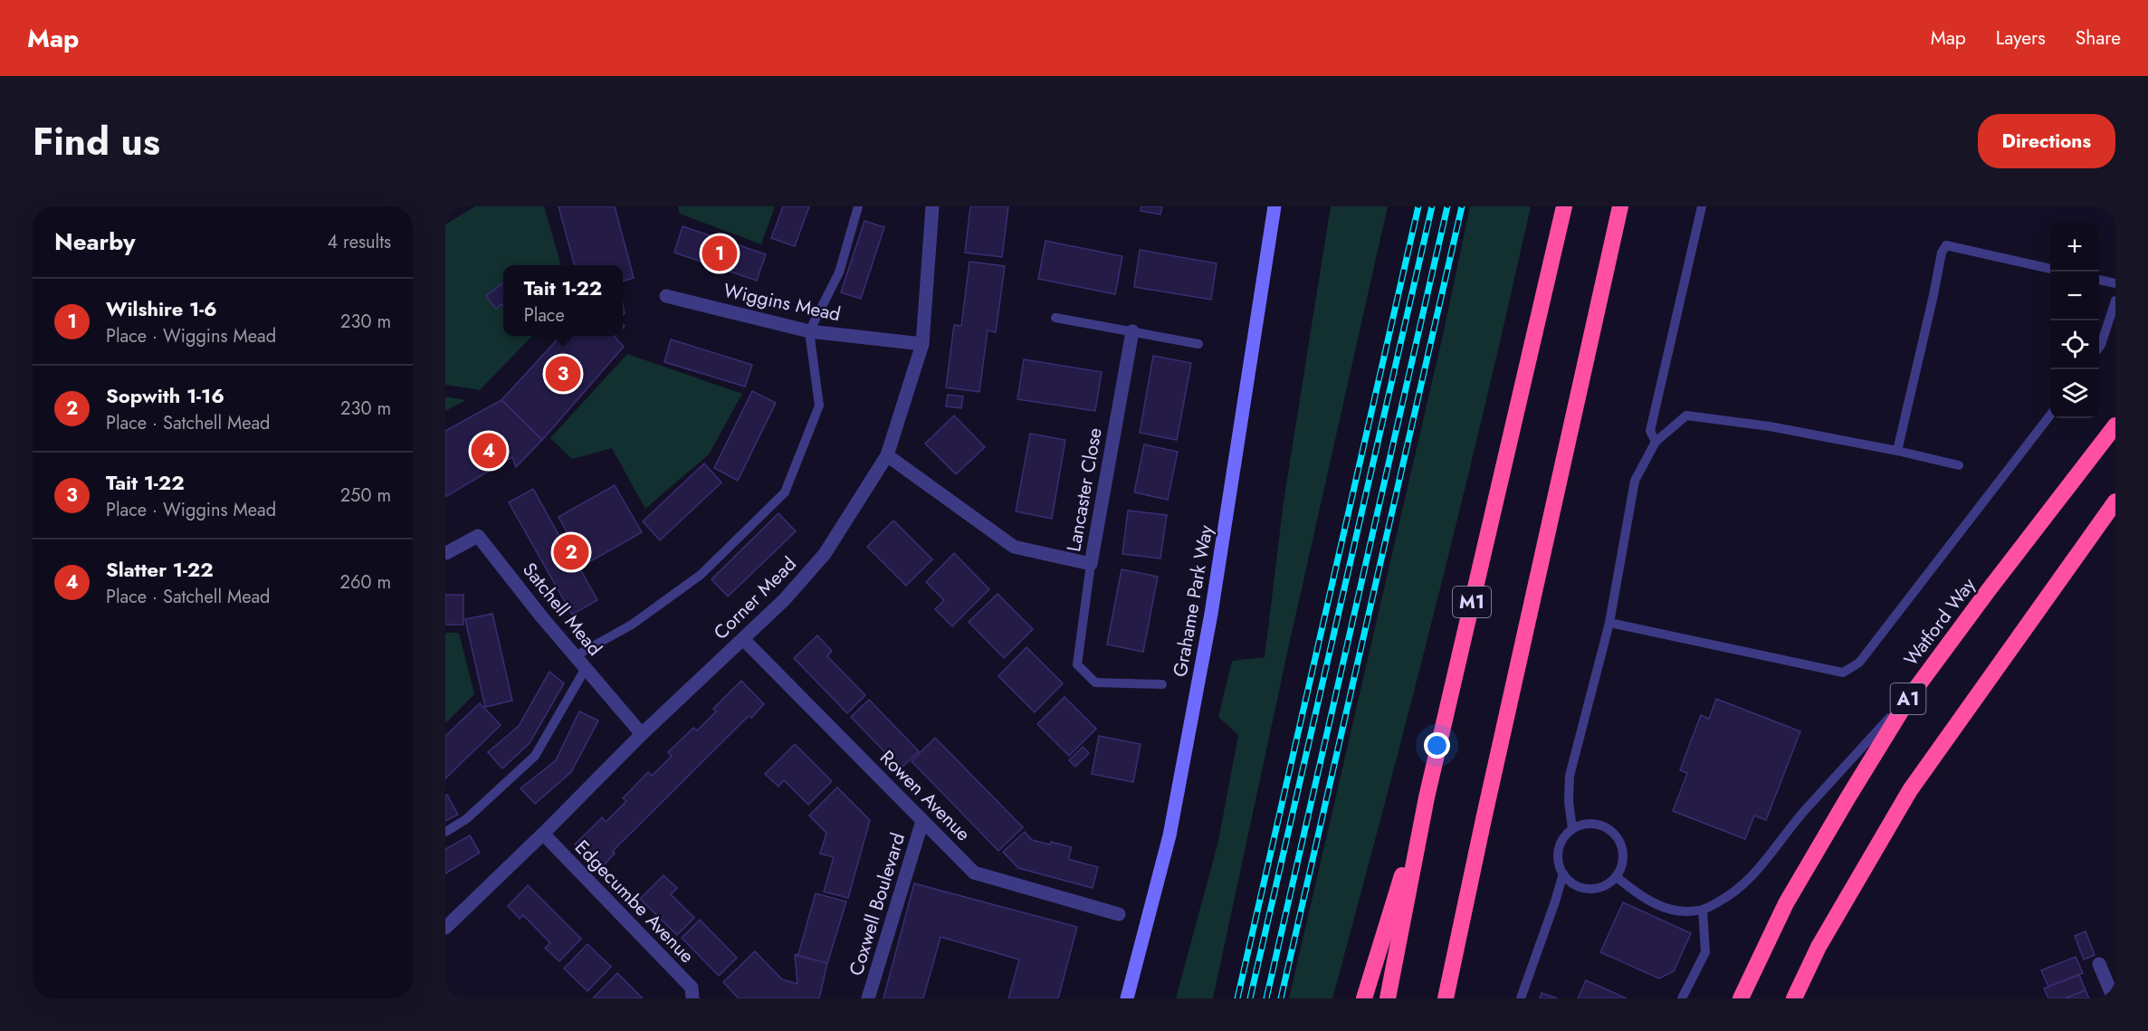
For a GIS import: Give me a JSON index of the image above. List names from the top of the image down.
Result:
{
  "streets": {
    "highway": ["M1", "Watford Way", "A1"],
    "street": [
      "Wiggins Mead",
      "Lancaster Close",
      "Corner Mead",
      "Grahame Park Way",
      "Satchell Mead",
      "Rowen Avenue",
      "Edgecumbe Avenue",
      "Coxwell Boulevard"
    ]
  },
  "crossings": [
    ["Wiggins Mead", "Corner Mead"],
    ["Lancaster Close", "Corner Mead"],
    ["Corner Mead", "Satchell Mead"],
    ["Corner Mead", "Rowen Avenue"],
    ["Corner Mead", "Edgecumbe Avenue"],
    ["Rowen Avenue", "Coxwell Boulevard"]
  ],
  "page": {
    "header": "Map",
    "nav": ["Map", "Layers", "Share"],
    "title": "Find us",
    "buttons": "Directions",
    "heading": ["Nearby", "4 results"],
    "map_buttons": ["+", "−"],
    "pins": [
      "1",
      "3",
      "4",
      "2"
    ],
    "popup": ["Tait 1-22", "Place"],
    "list": [
      {
        "mark": "1",
        "name": "Wilshire 1-6",
        "note": "Place · Wiggins Mead",
        "value": "230 m"
      },
      {
        "mark": "2",
        "name": "Sopwith 1-16",
        "note": "Place · Satchell Mead",
        "value": "230 m"
      },
      {
        "mark": "3",
        "name": "Tait 1-22",
        "note": "Place · Wiggins Mead",
        "value": "250 m"
      },
      {
        "mark": "4",
        "name": "Slatter 1-22",
        "note": "Place · Satchell Mead",
        "value": "260 m"
      }
    ]
  }
}
